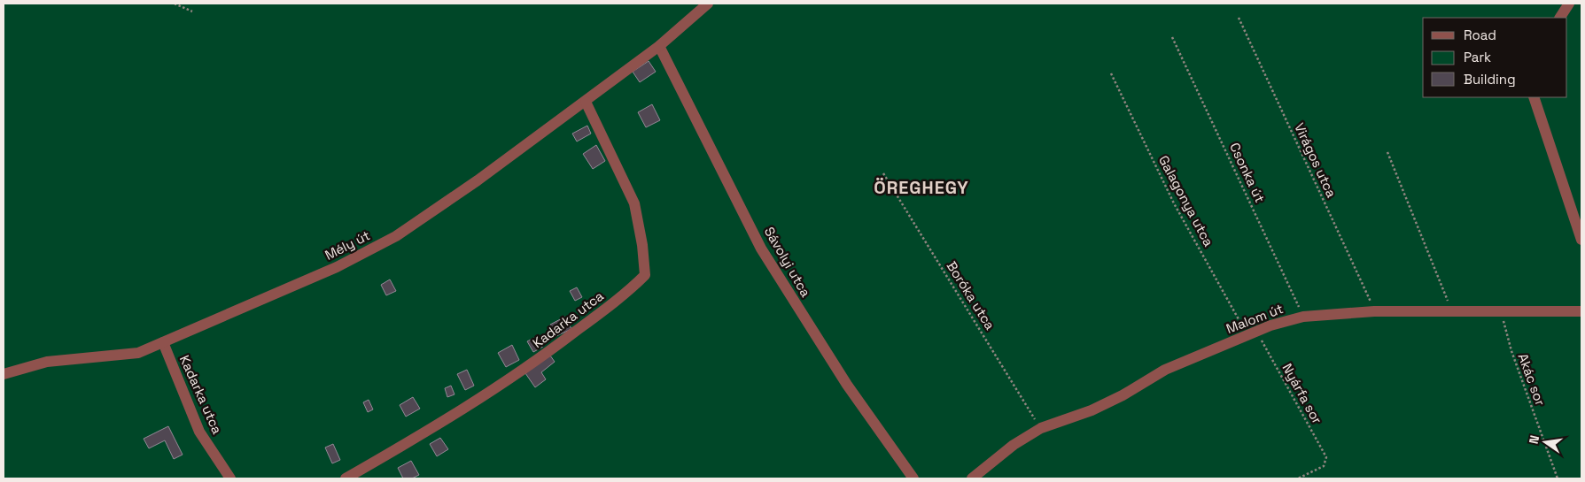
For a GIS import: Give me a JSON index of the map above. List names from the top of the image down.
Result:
{
  "streets": {
    "street": [
      "Mély út",
      "Sávolyi utca",
      "Malom út",
      "Kadarka utca"
    ],
    "path": [
      "Virágos utca",
      "Csonka út",
      "Galagonya utca",
      "Boróka utca",
      "Akác sor",
      "Nyárfa sor"
    ]
  },
  "crossings": [
    ["Virágos utca", "Malom út"],
    ["Csonka út", "Malom út"],
    ["Galagonya utca", "Malom út"],
    ["Galagonya utca", "Nyárfa sor"],
    ["Mély út", "Sávolyi utca"],
    ["Mély út", "Kadarka utca"],
    ["Boróka utca", "Malom út"],
    ["Malom út", "Akác sor"],
    ["Malom út", "Nyárfa sor"]
  ],
  "districts": ["ÖREGHEGY"],
  "legend": ["Road", "Park", "Building"],
  "north": "left"
}
